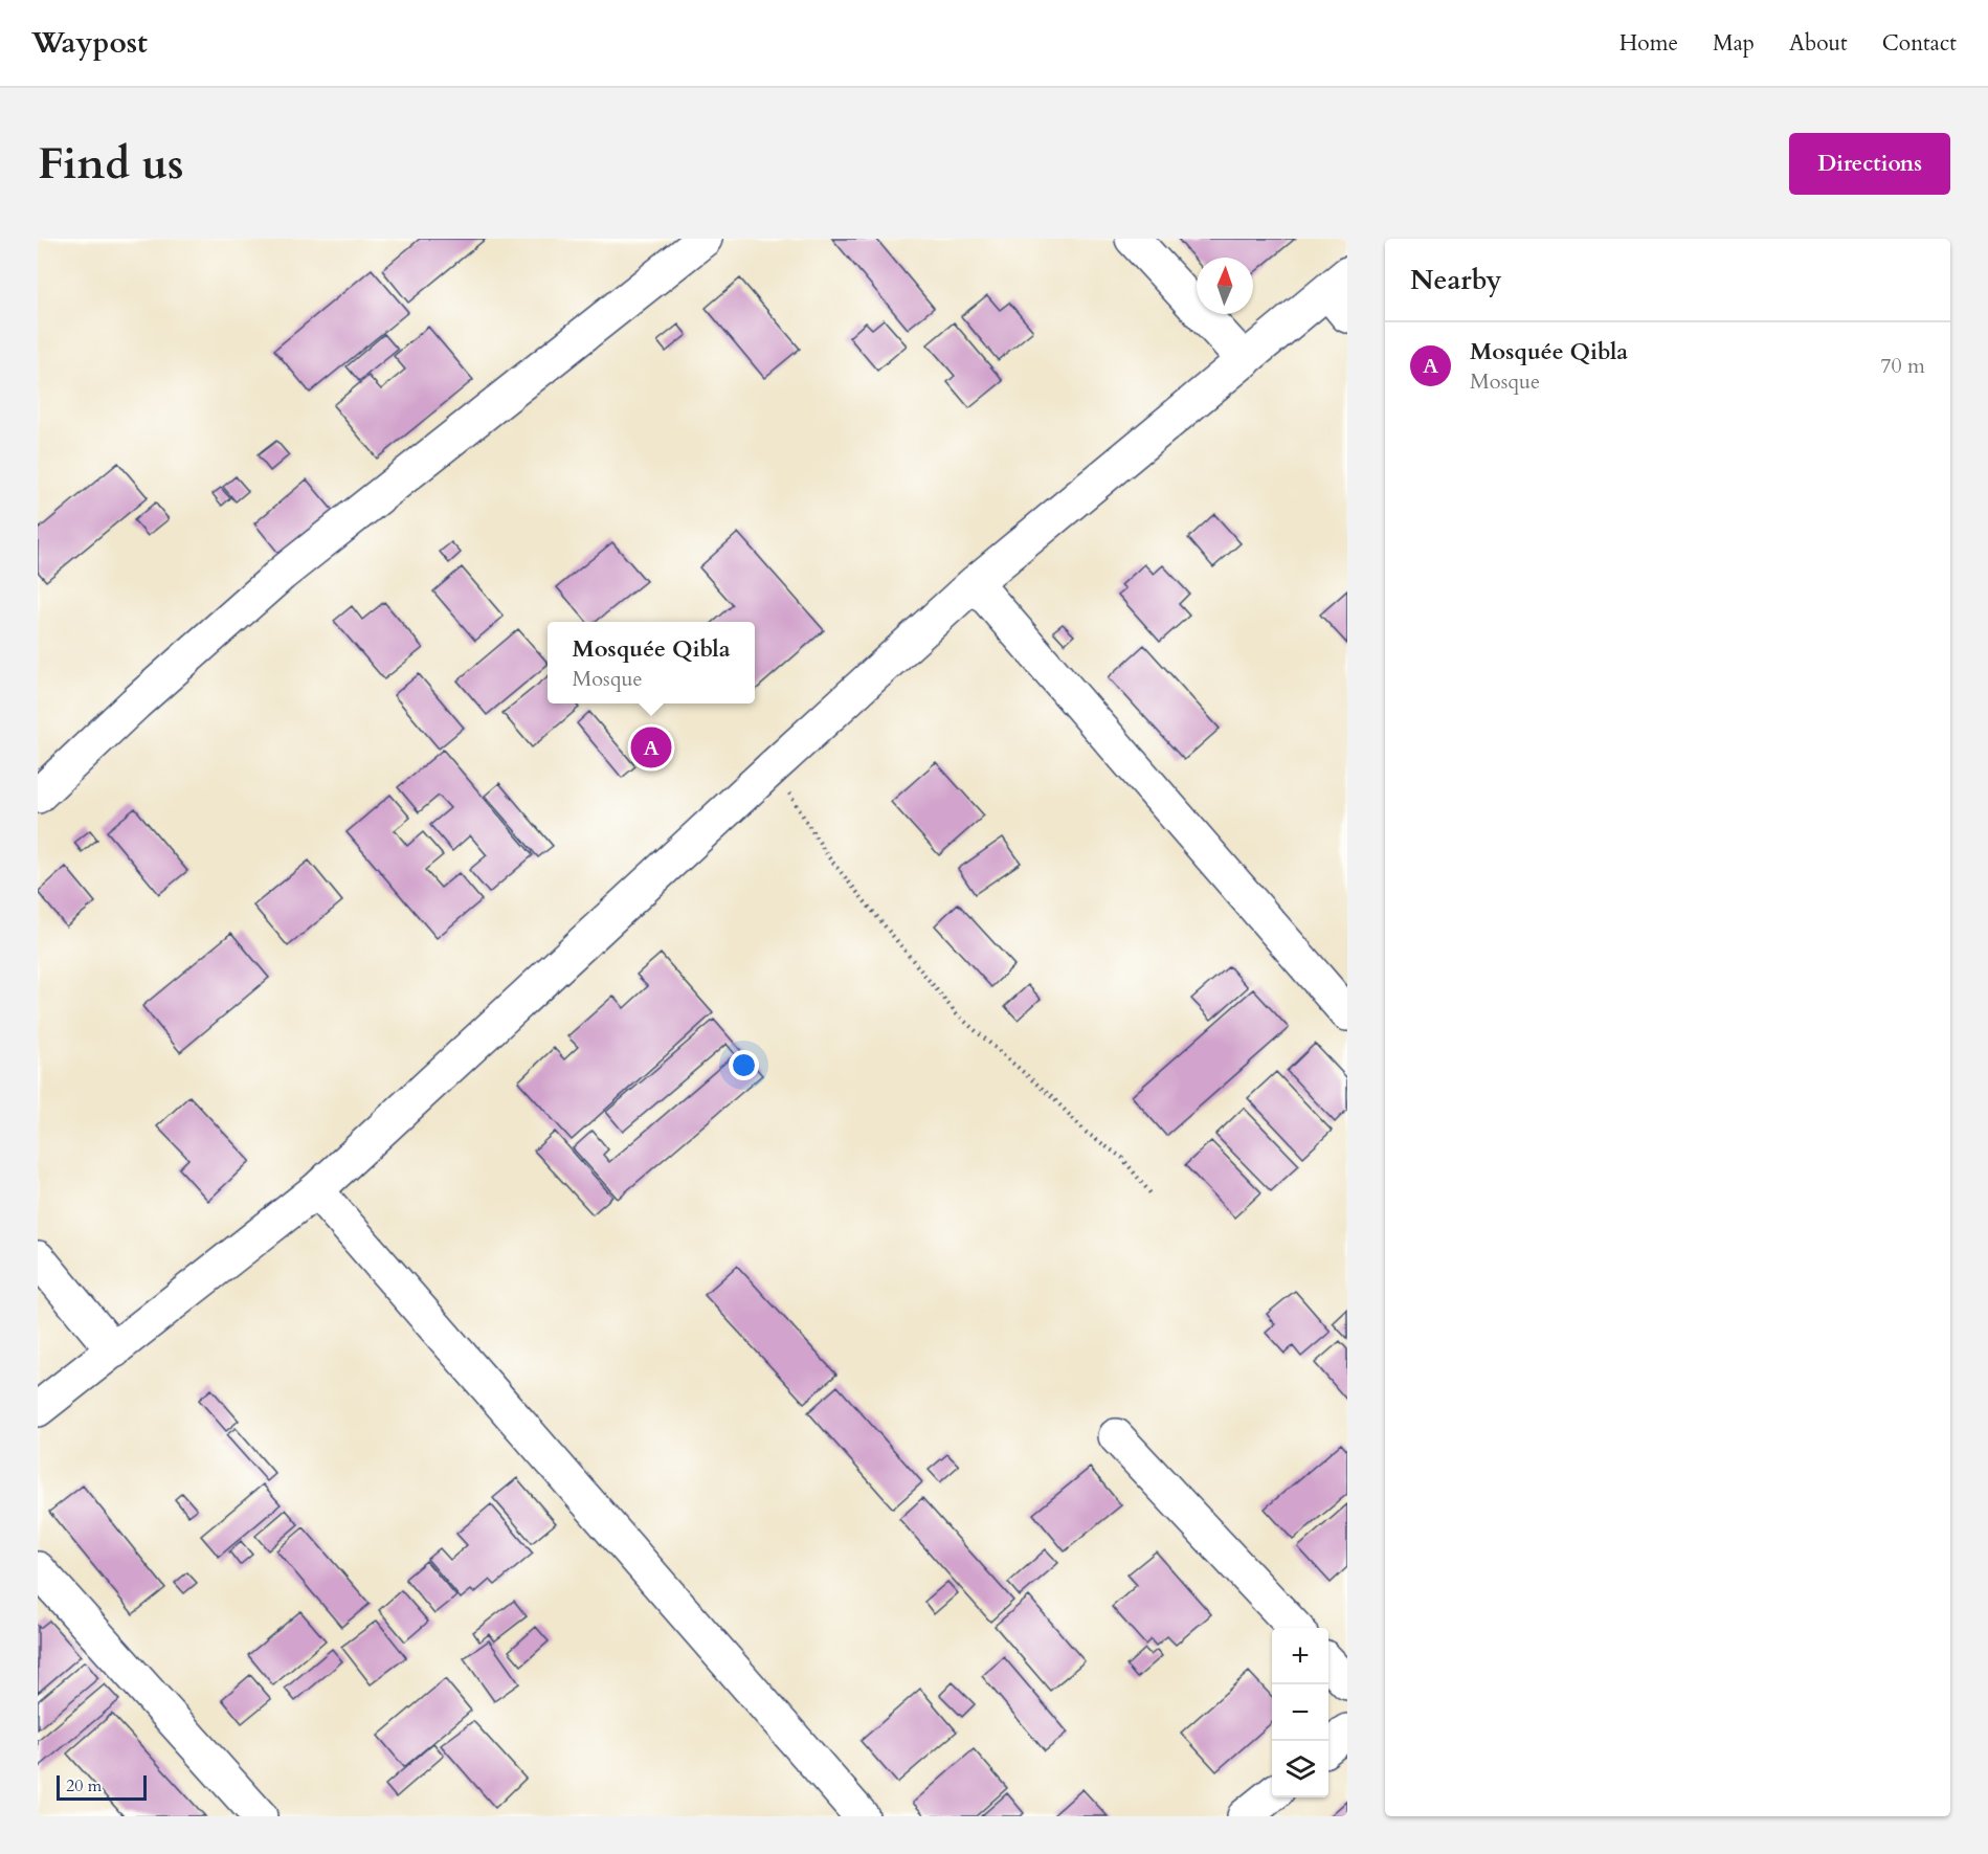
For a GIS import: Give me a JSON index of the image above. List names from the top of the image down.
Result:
{
  "scale_bar": "20 m",
  "north": "top",
  "page": {
    "header": "Waypost",
    "nav": [
      "Home",
      "Map",
      "About",
      "Contact"
    ],
    "buttons": "Directions",
    "title": "Find us",
    "heading": "Nearby",
    "list": [
      {
        "mark": "A",
        "name": "Mosquée Qibla",
        "note": "Mosque",
        "value": "70 m"
      }
    ],
    "popup": ["Mosquée Qibla", "Mosque"],
    "pins": "A",
    "map_buttons": ["+", "−"],
    "scale": "20 m"
  }
}
